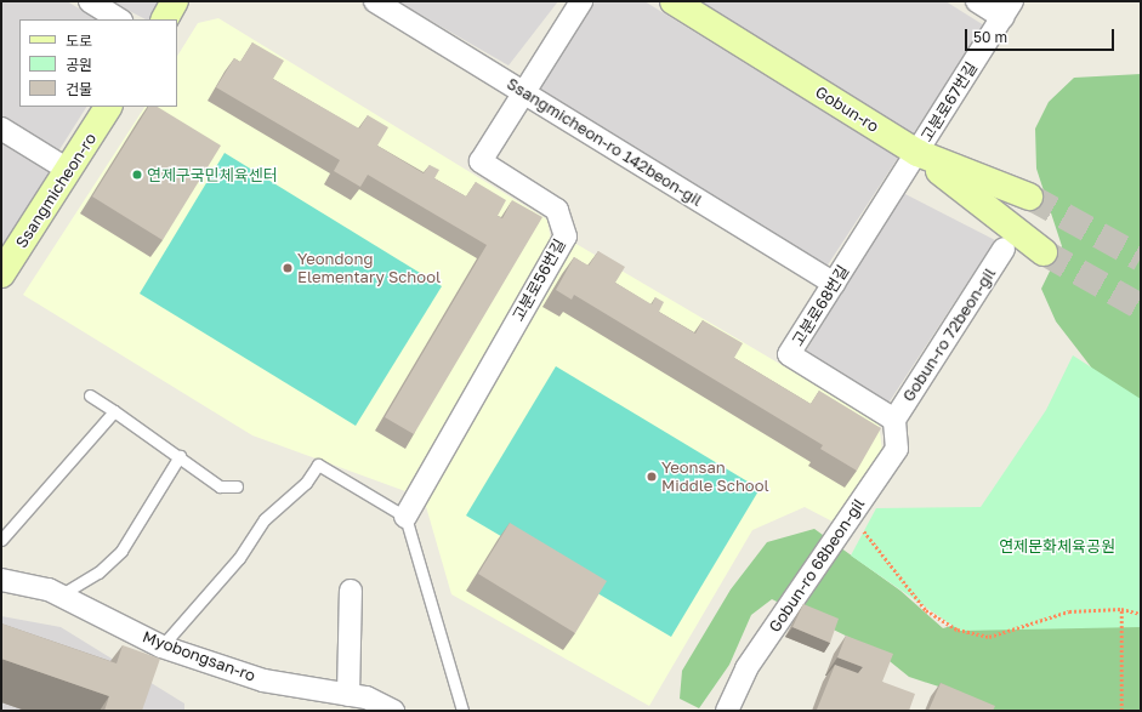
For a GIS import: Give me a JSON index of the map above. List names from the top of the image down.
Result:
{
  "streets": {
    "main road": ["Gobun-ro", "Ssangmicheon-ro"],
    "street": [
      "고분로67번길",
      "Ssangmicheon-ro 142beon-gil",
      "고분로56번길",
      "고분로68번길",
      "Gobun-ro 72beon-gil",
      "Gobun-ro 68beon-gil",
      "Myobongsan-ro"
    ]
  },
  "crossings": [
    ["고분로67번길", "Gobun-ro"],
    ["고분로67번길", "고분로68번길"],
    ["Gobun-ro", "고분로68번길"],
    ["Ssangmicheon-ro 142beon-gil", "고분로56번길"],
    ["Ssangmicheon-ro 142beon-gil", "고분로68번길"],
    ["고분로68번길", "Gobun-ro 72beon-gil"],
    ["고분로68번길", "Gobun-ro 68beon-gil"],
    ["Gobun-ro 72beon-gil", "Gobun-ro 68beon-gil"]
  ],
  "parks": ["연제문화체육공원"],
  "places": ["연제구국민체육센터", "Yeondong Elementary School", "Yeonsan Middle School"],
  "legend": ["도로", "공원", "건물"],
  "scale_bar": "50 m"
}
